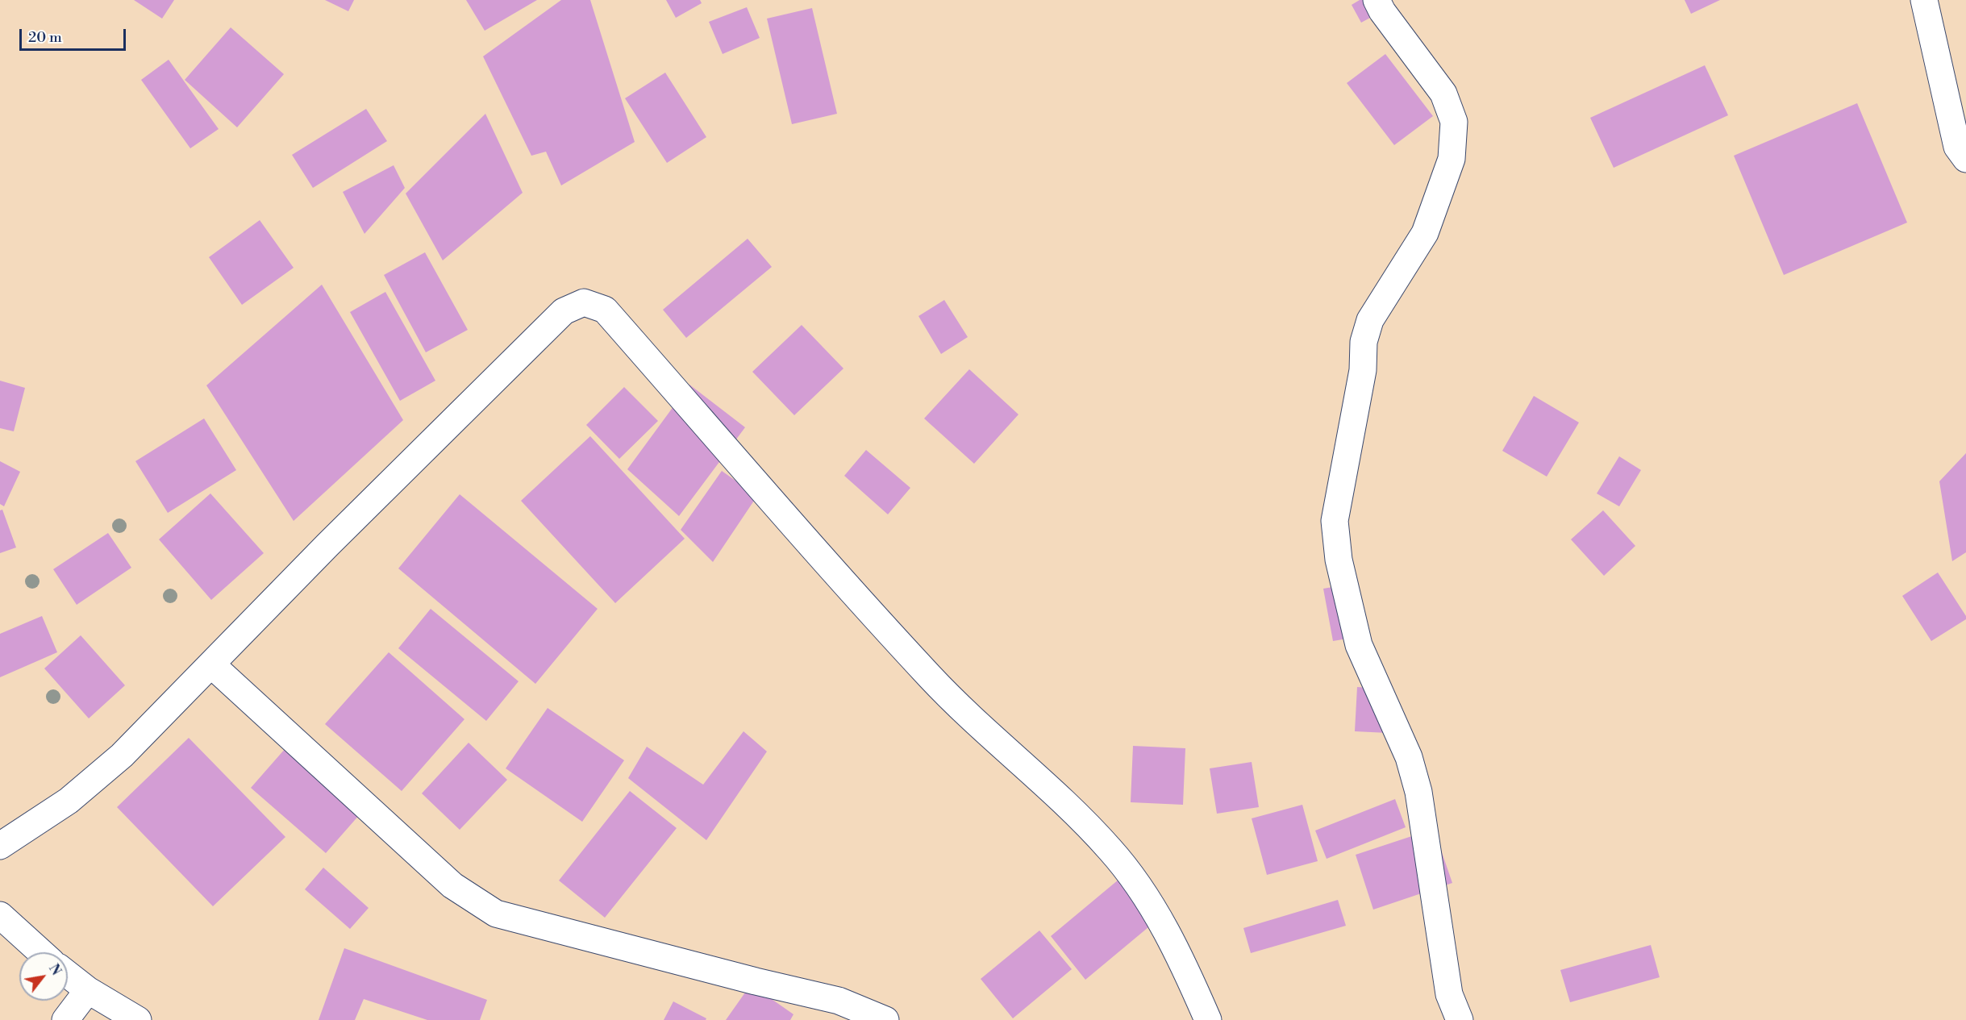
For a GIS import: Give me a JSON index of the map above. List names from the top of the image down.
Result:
{
  "scale_bar": "20 m",
  "north": "top right"
}
